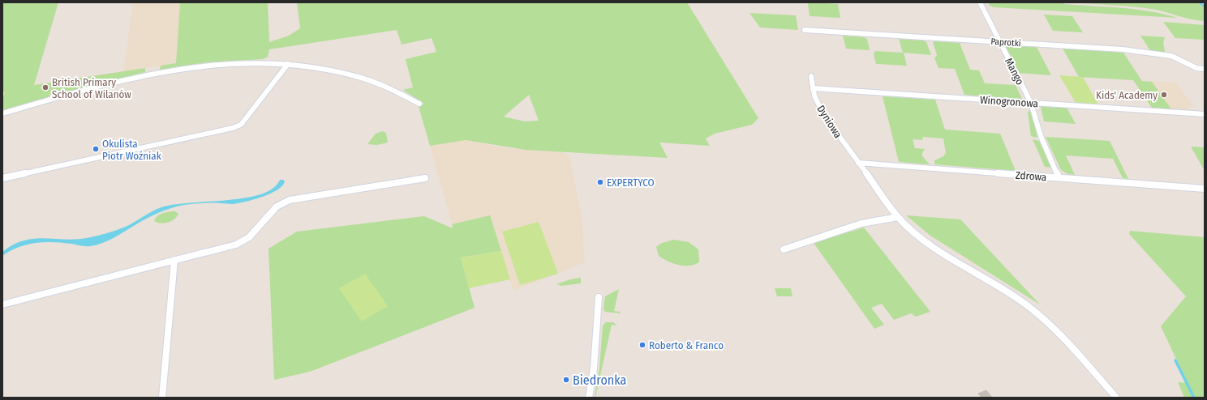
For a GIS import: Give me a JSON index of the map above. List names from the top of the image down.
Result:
{
  "streets": {
    "street": [
      "Paprotki",
      "Mango",
      "Winogronowa",
      "Dyniowa",
      "Zdrowa"
    ]
  },
  "crossings": [
    ["Paprotki", "Mango"],
    ["Mango", "Winogronowa"],
    ["Mango", "Zdrowa"],
    ["Winogronowa", "Dyniowa"],
    ["Dyniowa", "Zdrowa"]
  ],
  "places": [
    "British Primary School of Wilanów",
    "Kids' Academy",
    "Okulista Piotr Woźniak",
    "EXPERTYCO",
    "Roberto & Franco",
    "Biedronka"
  ]
}
